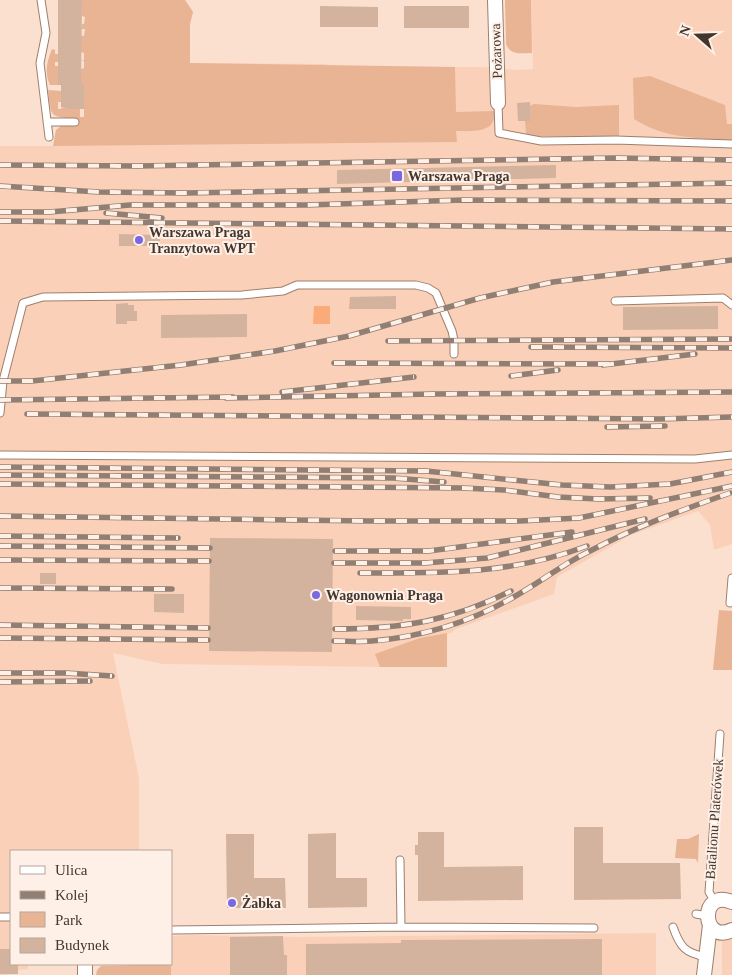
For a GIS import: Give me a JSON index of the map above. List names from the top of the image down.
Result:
{
  "streets": {
    "street": ["Pożarowa", "Batalionu Platerówek"]
  },
  "places": {
    "transit": ["Warszawa Praga"],
    "other": ["Warszawa Praga Tranzytowa WPT", "Wagonownia Praga", "Żabka"]
  },
  "legend": [
    "Ulica",
    "Kolej",
    "Park",
    "Budynek"
  ],
  "north": "left"
}
